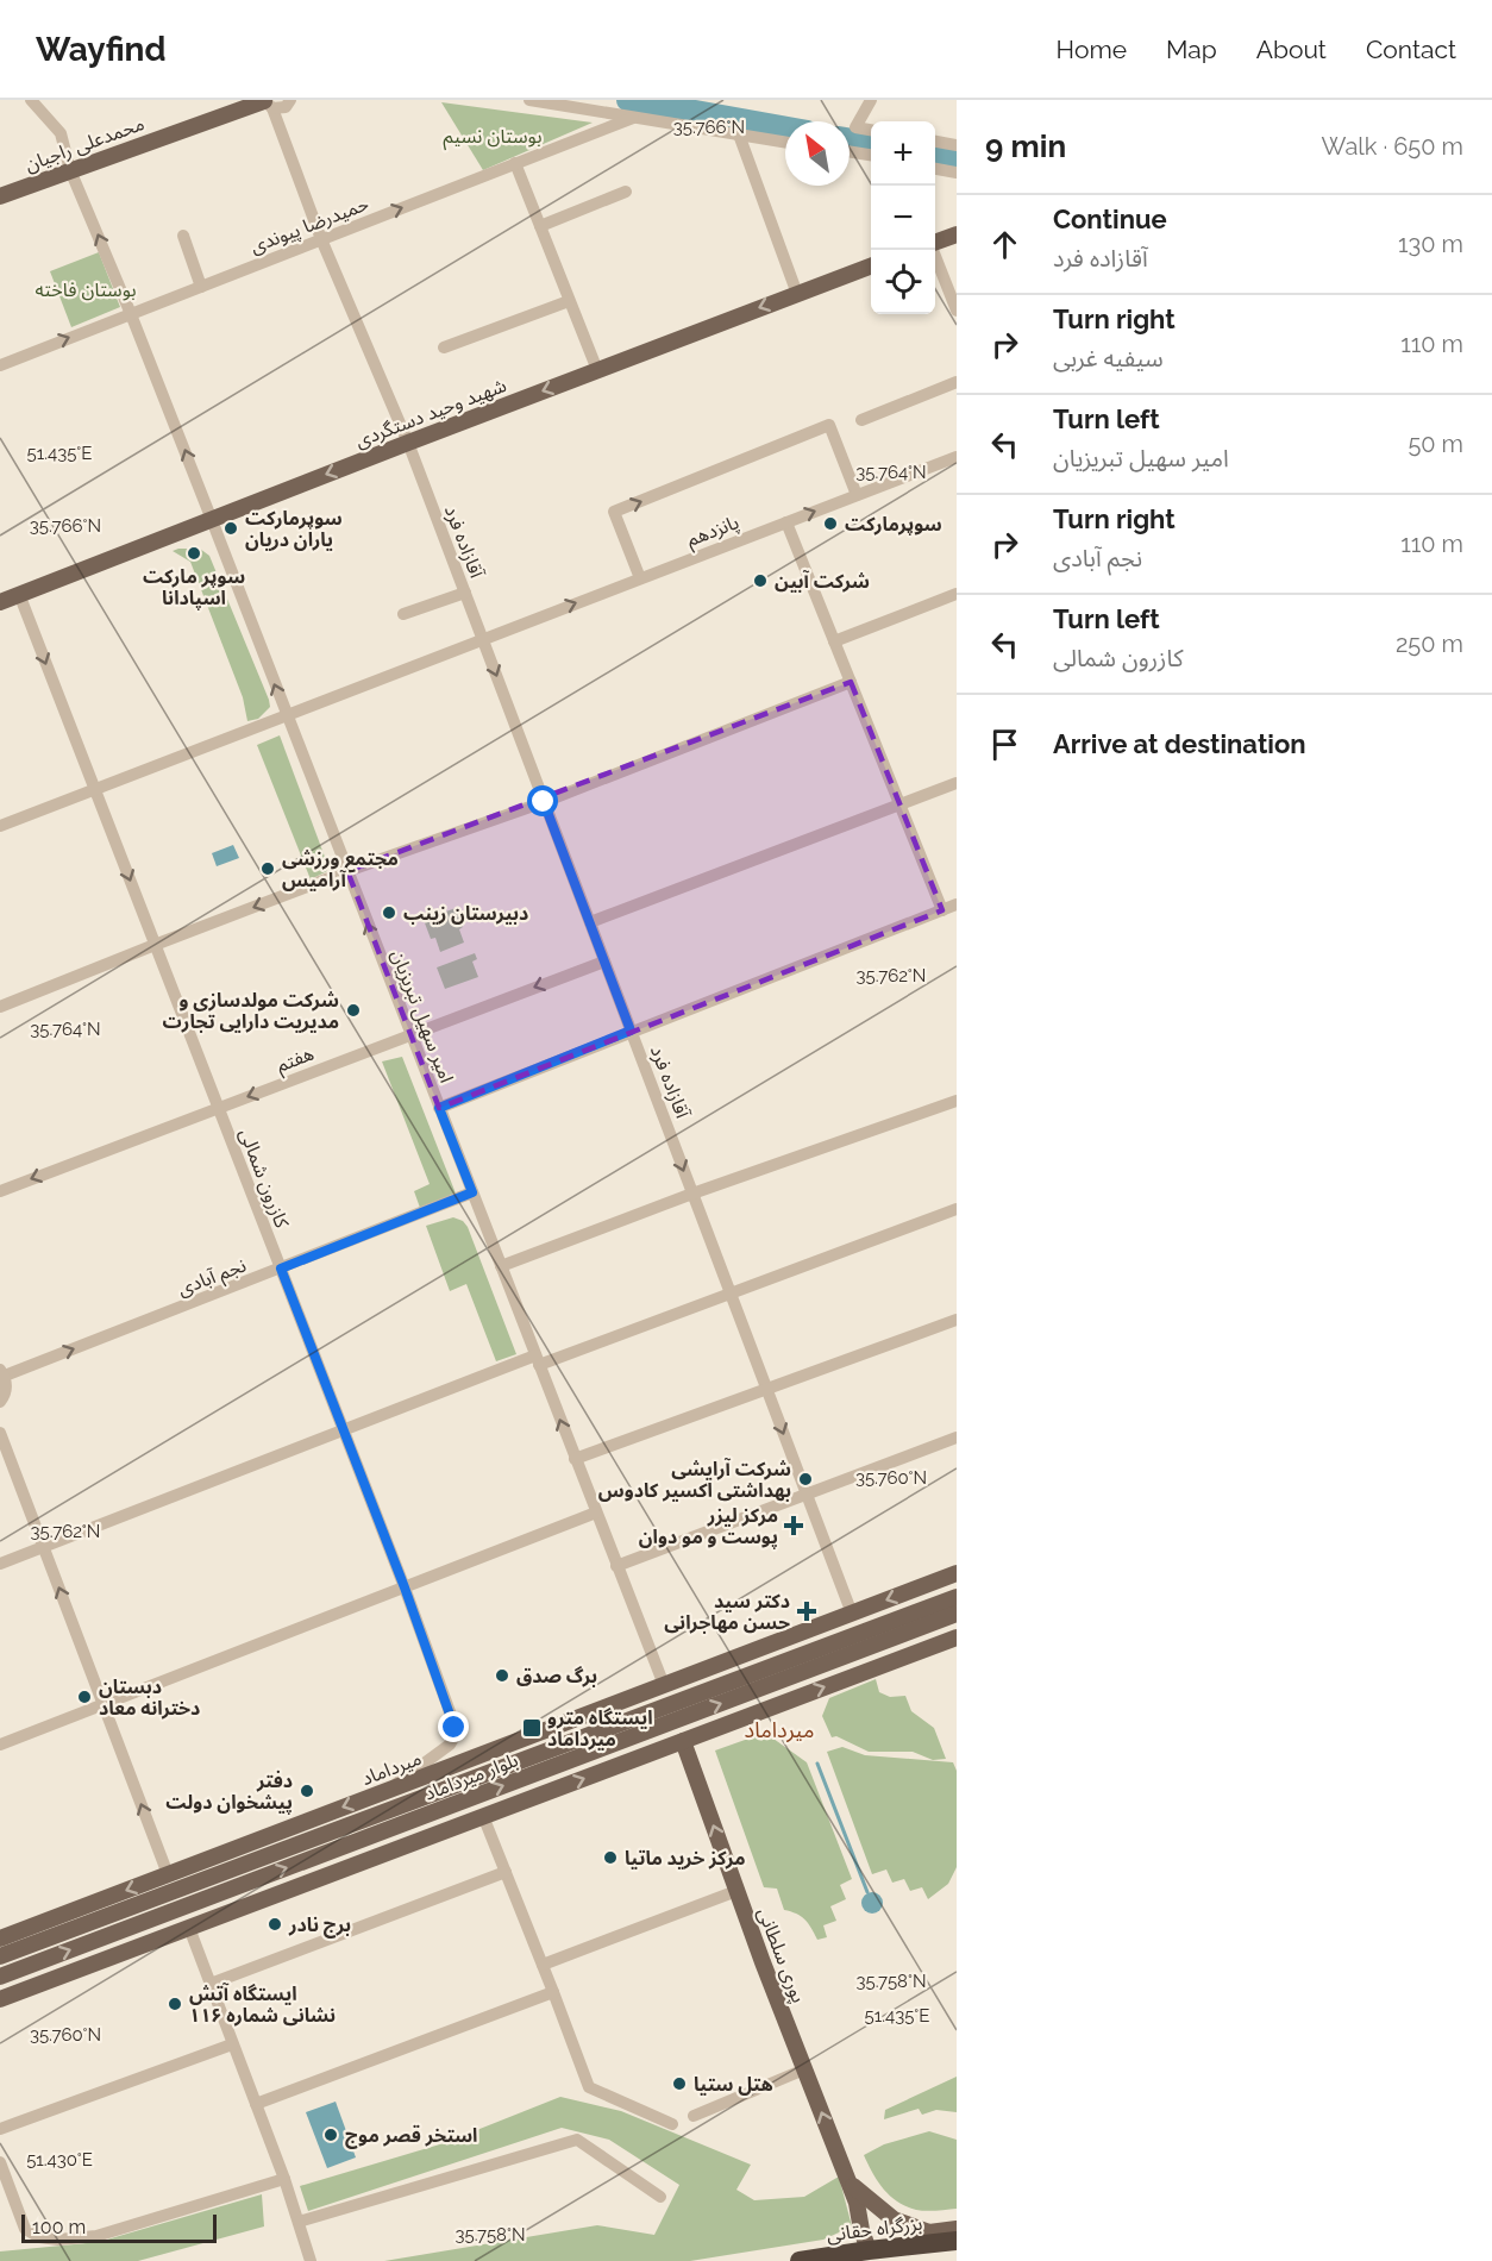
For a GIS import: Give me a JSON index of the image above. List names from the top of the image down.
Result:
{
  "streets": {
    "highway": ["بزرگراه حقانی"],
    "main road": [
      "محمدعلی راجیان",
      "شهید وحید دستگردی",
      "میرداماد",
      "بلوار میرداماد",
      "پوری سلطانی"
    ],
    "street": [
      "حمیدرضا پیوندی",
      "پانزدهم",
      "آقازاده فرد",
      "امیر سهیل تبریزیان",
      "هفتم",
      "کازرون شمالی",
      "نجم آبادی"
    ]
  },
  "crossings": [
    ["محمدعلی راجیان", "آقازاده فرد"],
    ["محمدعلی راجیان", "امیر سهیل تبریزیان"],
    ["حمیدرضا پیوندی", "آقازاده فرد"],
    ["حمیدرضا پیوندی", "امیر سهیل تبریزیان"],
    ["شهید وحید دستگردی", "آقازاده فرد"],
    ["شهید وحید دستگردی", "امیر سهیل تبریزیان"],
    ["شهید وحید دستگردی", "کازرون شمالی"],
    ["پانزدهم", "آقازاده فرد"],
    ["پانزدهم", "امیر سهیل تبریزیان"],
    ["پانزدهم", "کازرون شمالی"],
    ["آقازاده فرد", "هفتم"],
    ["آقازاده فرد", "میرداماد"],
    ["امیر سهیل تبریزیان", "هفتم"],
    ["امیر سهیل تبریزیان", "نجم آبادی"],
    ["امیر سهیل تبریزیان", "میرداماد"],
    ["هفتم", "کازرون شمالی"],
    ["کازرون شمالی", "نجم آبادی"],
    ["کازرون شمالی", "میرداماد"],
    ["پوری سلطانی", "بزرگراه حقانی"]
  ],
  "one_way": [
    "حمیدرضا پیوندی",
    "شهید وحید دستگردی",
    "امیر سهیل تبریزیان",
    "نجم آبادی",
    "پوری سلطانی"
  ],
  "districts": ["میرداماد"],
  "parks": ["بوستان نسیم", "بوستان فاخته"],
  "places": {
    "other": [
      "سوپرمارکت",
      "سوپرمارکت یاران دریان",
      "سوپر مارکت اسپادانا",
      "شرکت آبین",
      "مجتمع ورزشی آرامیس",
      "دبیرستان زینب",
      "شرکت مولدسازی و مدیریت دارایی تجارت",
      "شرکت آرایشی بهداشتی اکسیر کادوس",
      "برگ صدق",
      "دبستان دخترانه معاد",
      "دفتر پیشخوان دولت",
      "مرکز خرید ماتیا",
      "برج نادر",
      "ایستگاه آتش نشانی شماره ۱۱۶",
      "هتل ستیا",
      "استخر قصر موج"
    ],
    "health": ["مرکز لیزر پوست و مو دوان", "دکتر سید حسن مهاجرانی"],
    "transit": ["ایستگاه مترو میرداماد"]
  },
  "scale_bar": "100 m",
  "north": "top left",
  "page": {
    "header": "Wayfind",
    "nav": [
      "Home",
      "Map",
      "About",
      "Contact"
    ],
    "heading": ["9 min", "Walk · 650 m"],
    "map_buttons": ["+", "−"],
    "list": [
      ["Continue", "آقازاده فرد", "130 m"],
      ["Turn right", "سیفیه غربی", "110 m"],
      ["Turn left", "امیر سهیل تبریزیان", "50 m"],
      ["Turn right", "نجم آبادی", "110 m"],
      ["Turn left", "کازرون شمالی", "250 m"],
      "Arrive at destination"
    ],
    "scale": "100 m"
  },
  "coordinates": [
    "35.766°N",
    "51.435°E",
    "35.764°N",
    "35.762°N",
    "35.760°N",
    "35.758°N",
    "51.430°E"
  ]
}
